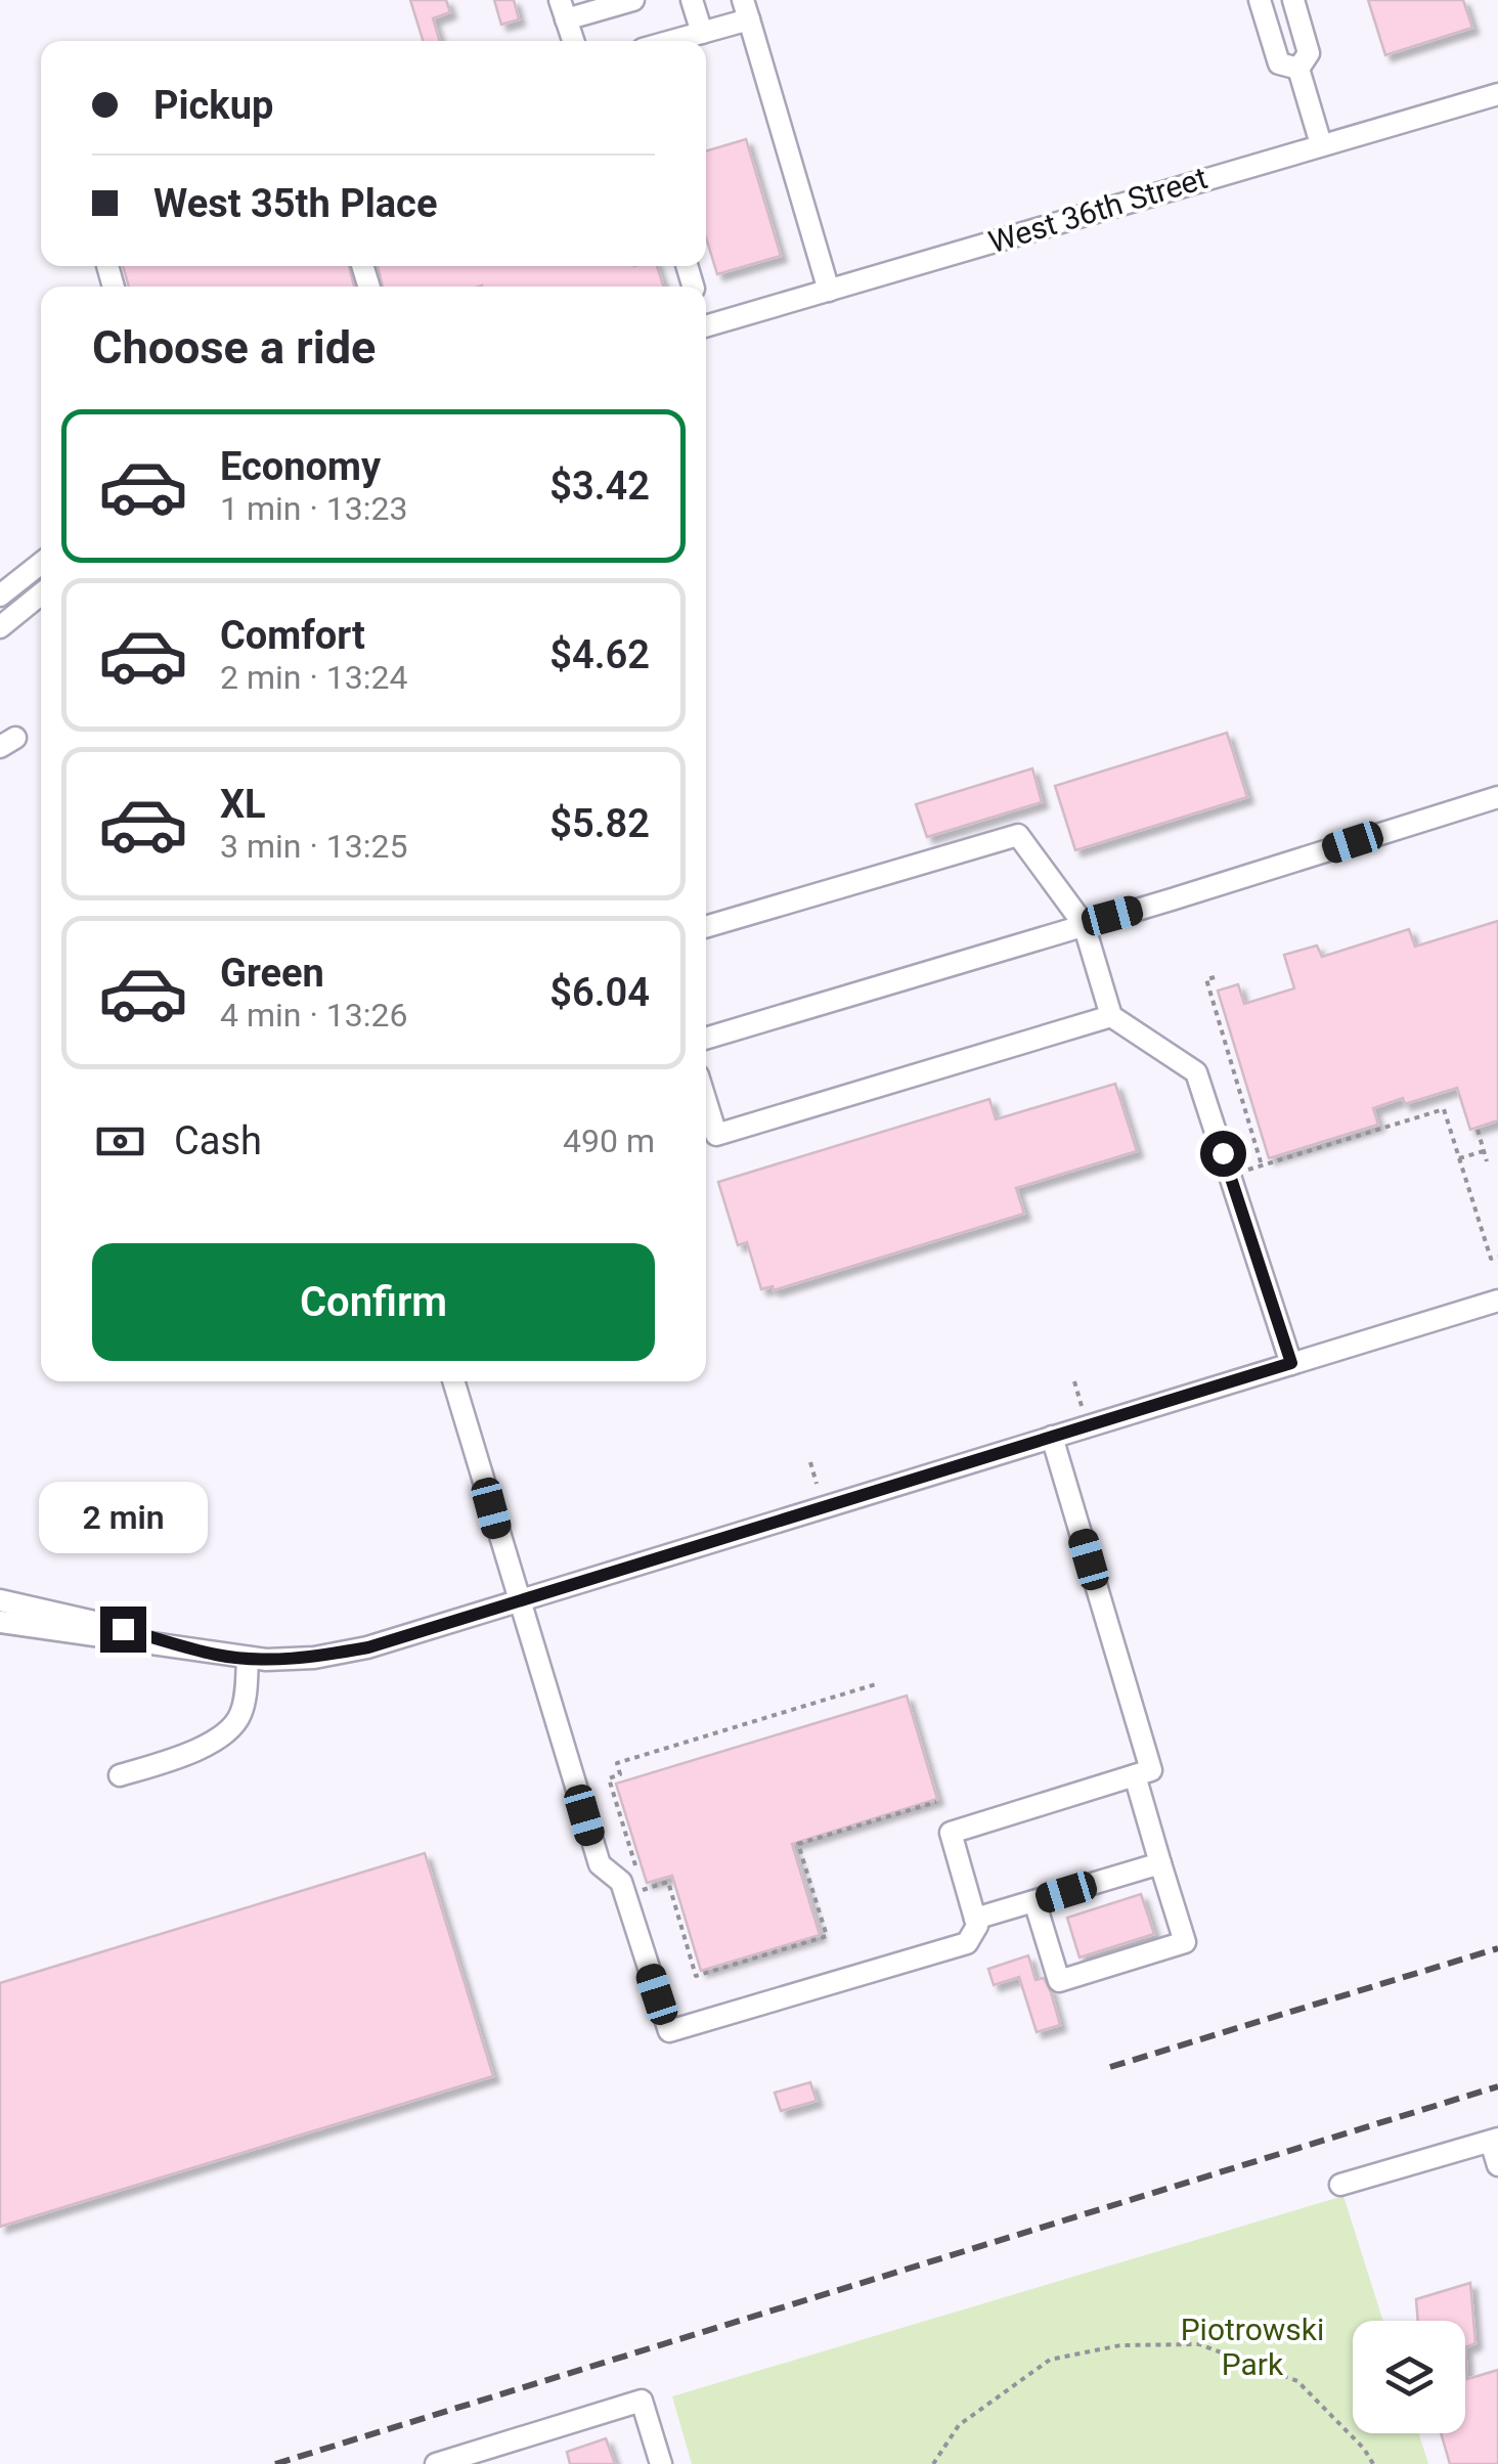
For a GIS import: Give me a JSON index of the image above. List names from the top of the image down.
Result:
{
  "streets": {
    "street": ["West 36th Street"]
  },
  "parks": ["Piotrowski Park"],
  "page": {
    "banner": ["Pickup", "West 35th Place"],
    "heading": "Choose a ride",
    "list": [
      {
        "name": "Economy",
        "note": "1 min · 13:23",
        "value": "$3.42"
      },
      {
        "name": "Comfort",
        "note": "2 min · 13:24",
        "value": "$4.62"
      },
      {
        "name": "XL",
        "note": "3 min · 13:25",
        "value": "$5.82"
      },
      {
        "name": "Green",
        "note": "4 min · 13:26",
        "value": "$6.04"
      }
    ],
    "pay": ["Cash", "490 m"],
    "buttons": "Confirm",
    "bubble": "2 min"
  }
}
